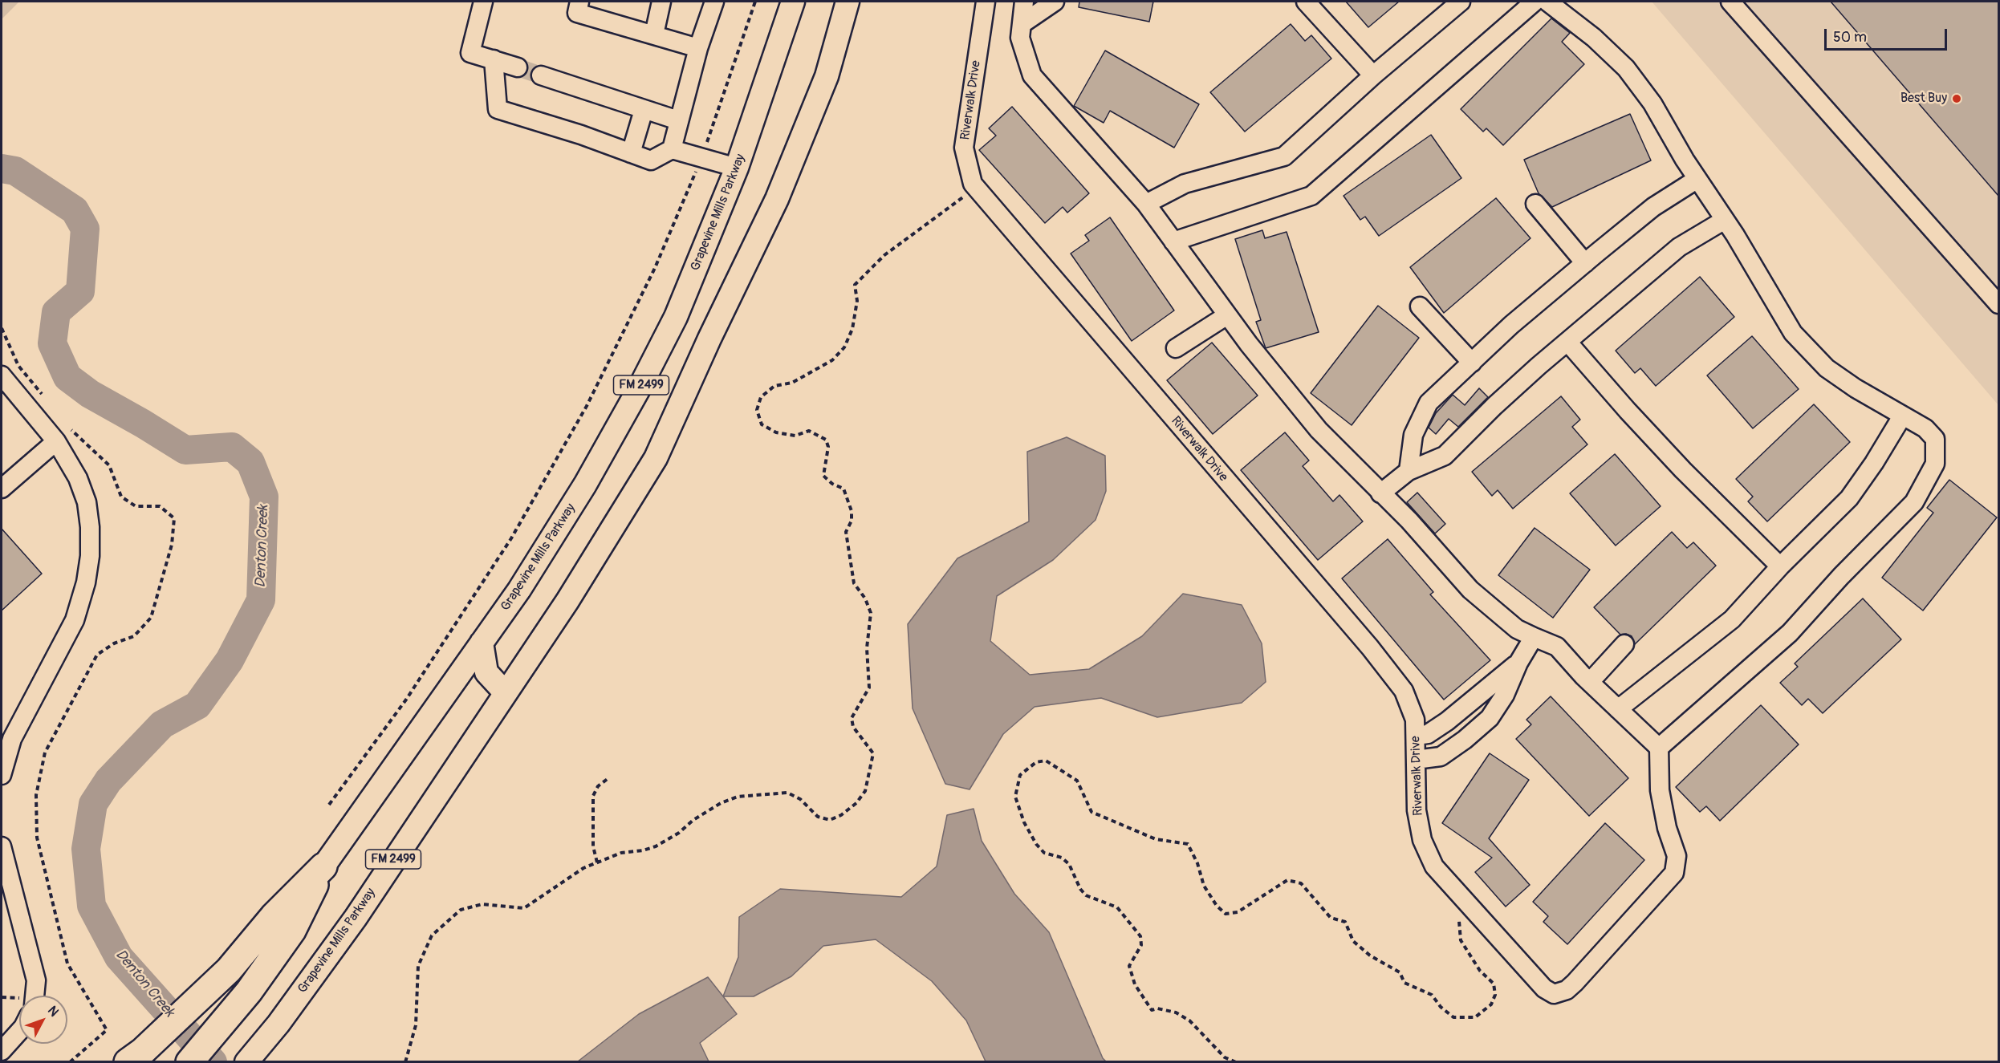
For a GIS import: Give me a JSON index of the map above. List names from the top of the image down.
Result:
{
  "streets": {
    "highway": ["Grapevine Mills Parkway", "FM 2499"],
    "lane": ["Riverwalk Drive"]
  },
  "water": ["Denton Creek"],
  "places": ["Best Buy"],
  "scale_bar": "50 m",
  "north": "top right"
}
